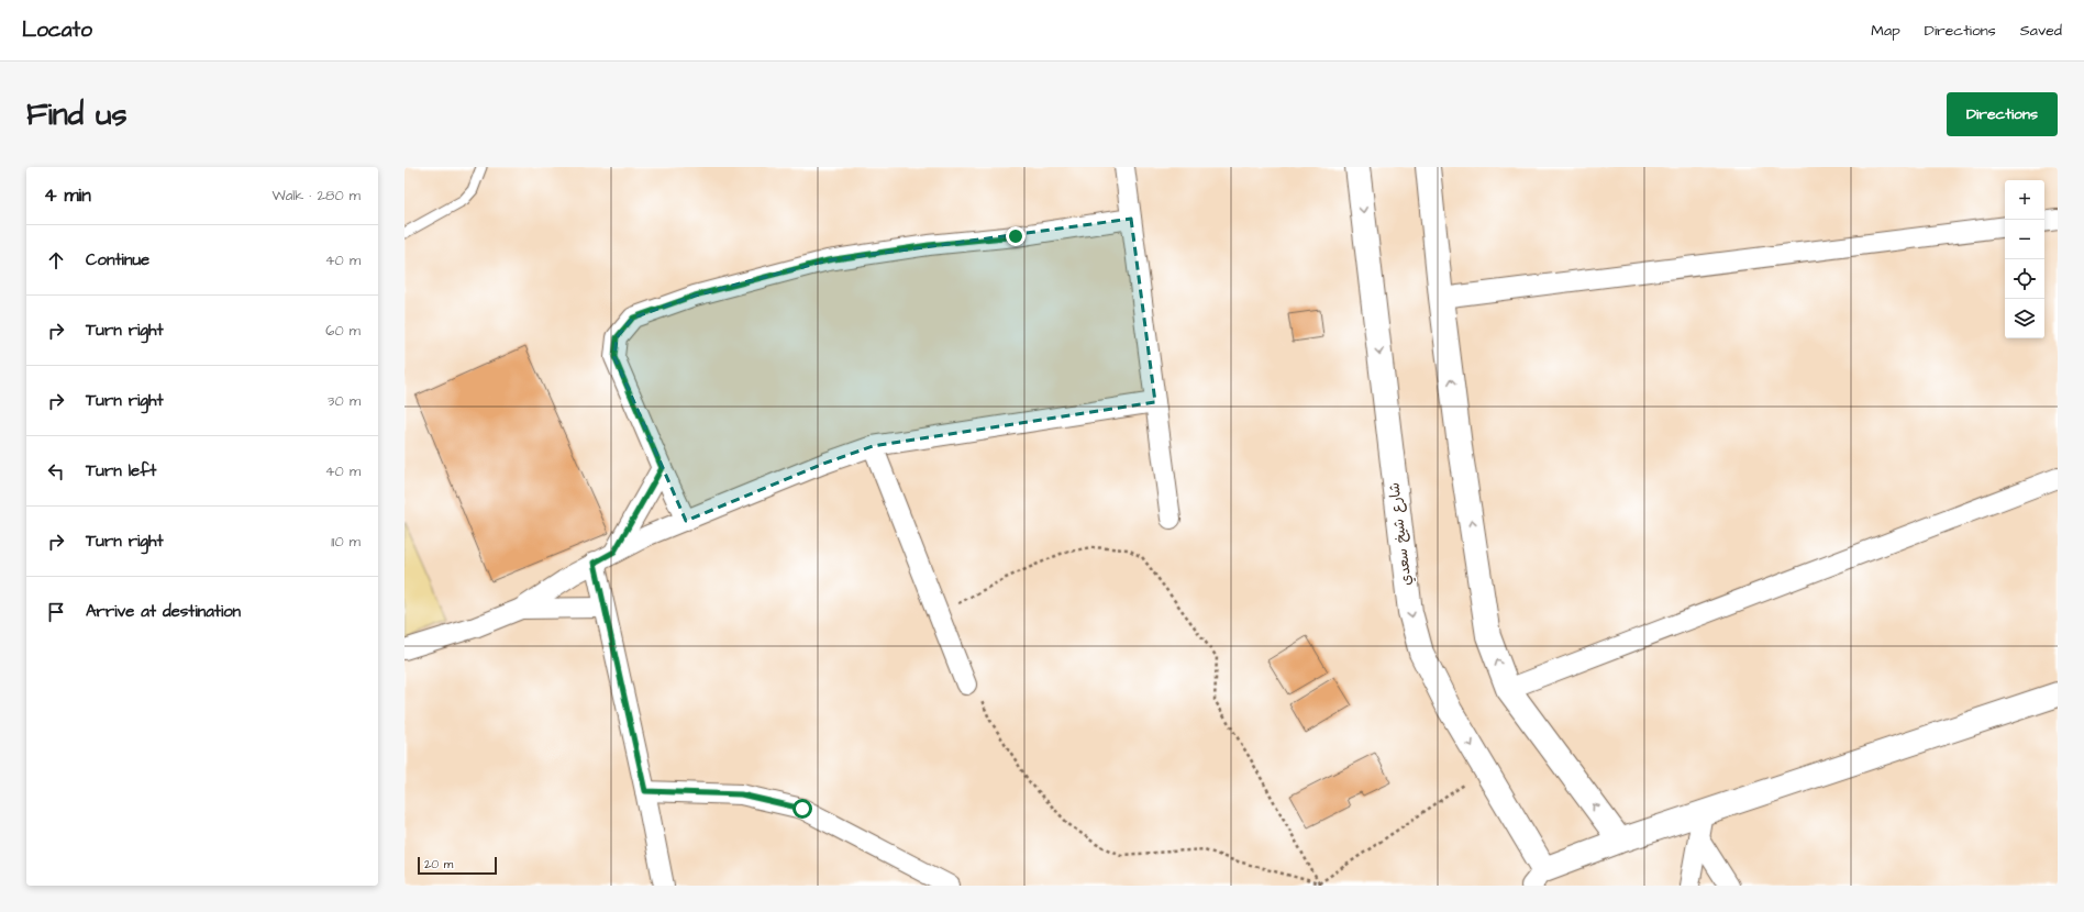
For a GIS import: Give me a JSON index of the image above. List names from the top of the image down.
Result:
{
  "streets": {
    "street": ["شارع شيخ سعدي"]
  },
  "scale_bar": "20 m",
  "page": {
    "header": "Locato",
    "nav": ["Map", "Directions", "Saved"],
    "buttons": "Directions",
    "title": "Find us",
    "heading": ["4 min", "Walk · 280 m"],
    "map_buttons": ["+", "−"],
    "list": [
      ["Continue", "40 m"],
      ["Turn right", "60 m"],
      ["Turn right", "30 m"],
      ["Turn left", "40 m"],
      ["Turn right", "110 m"],
      "Arrive at destination"
    ],
    "scale": "20 m"
  }
}
